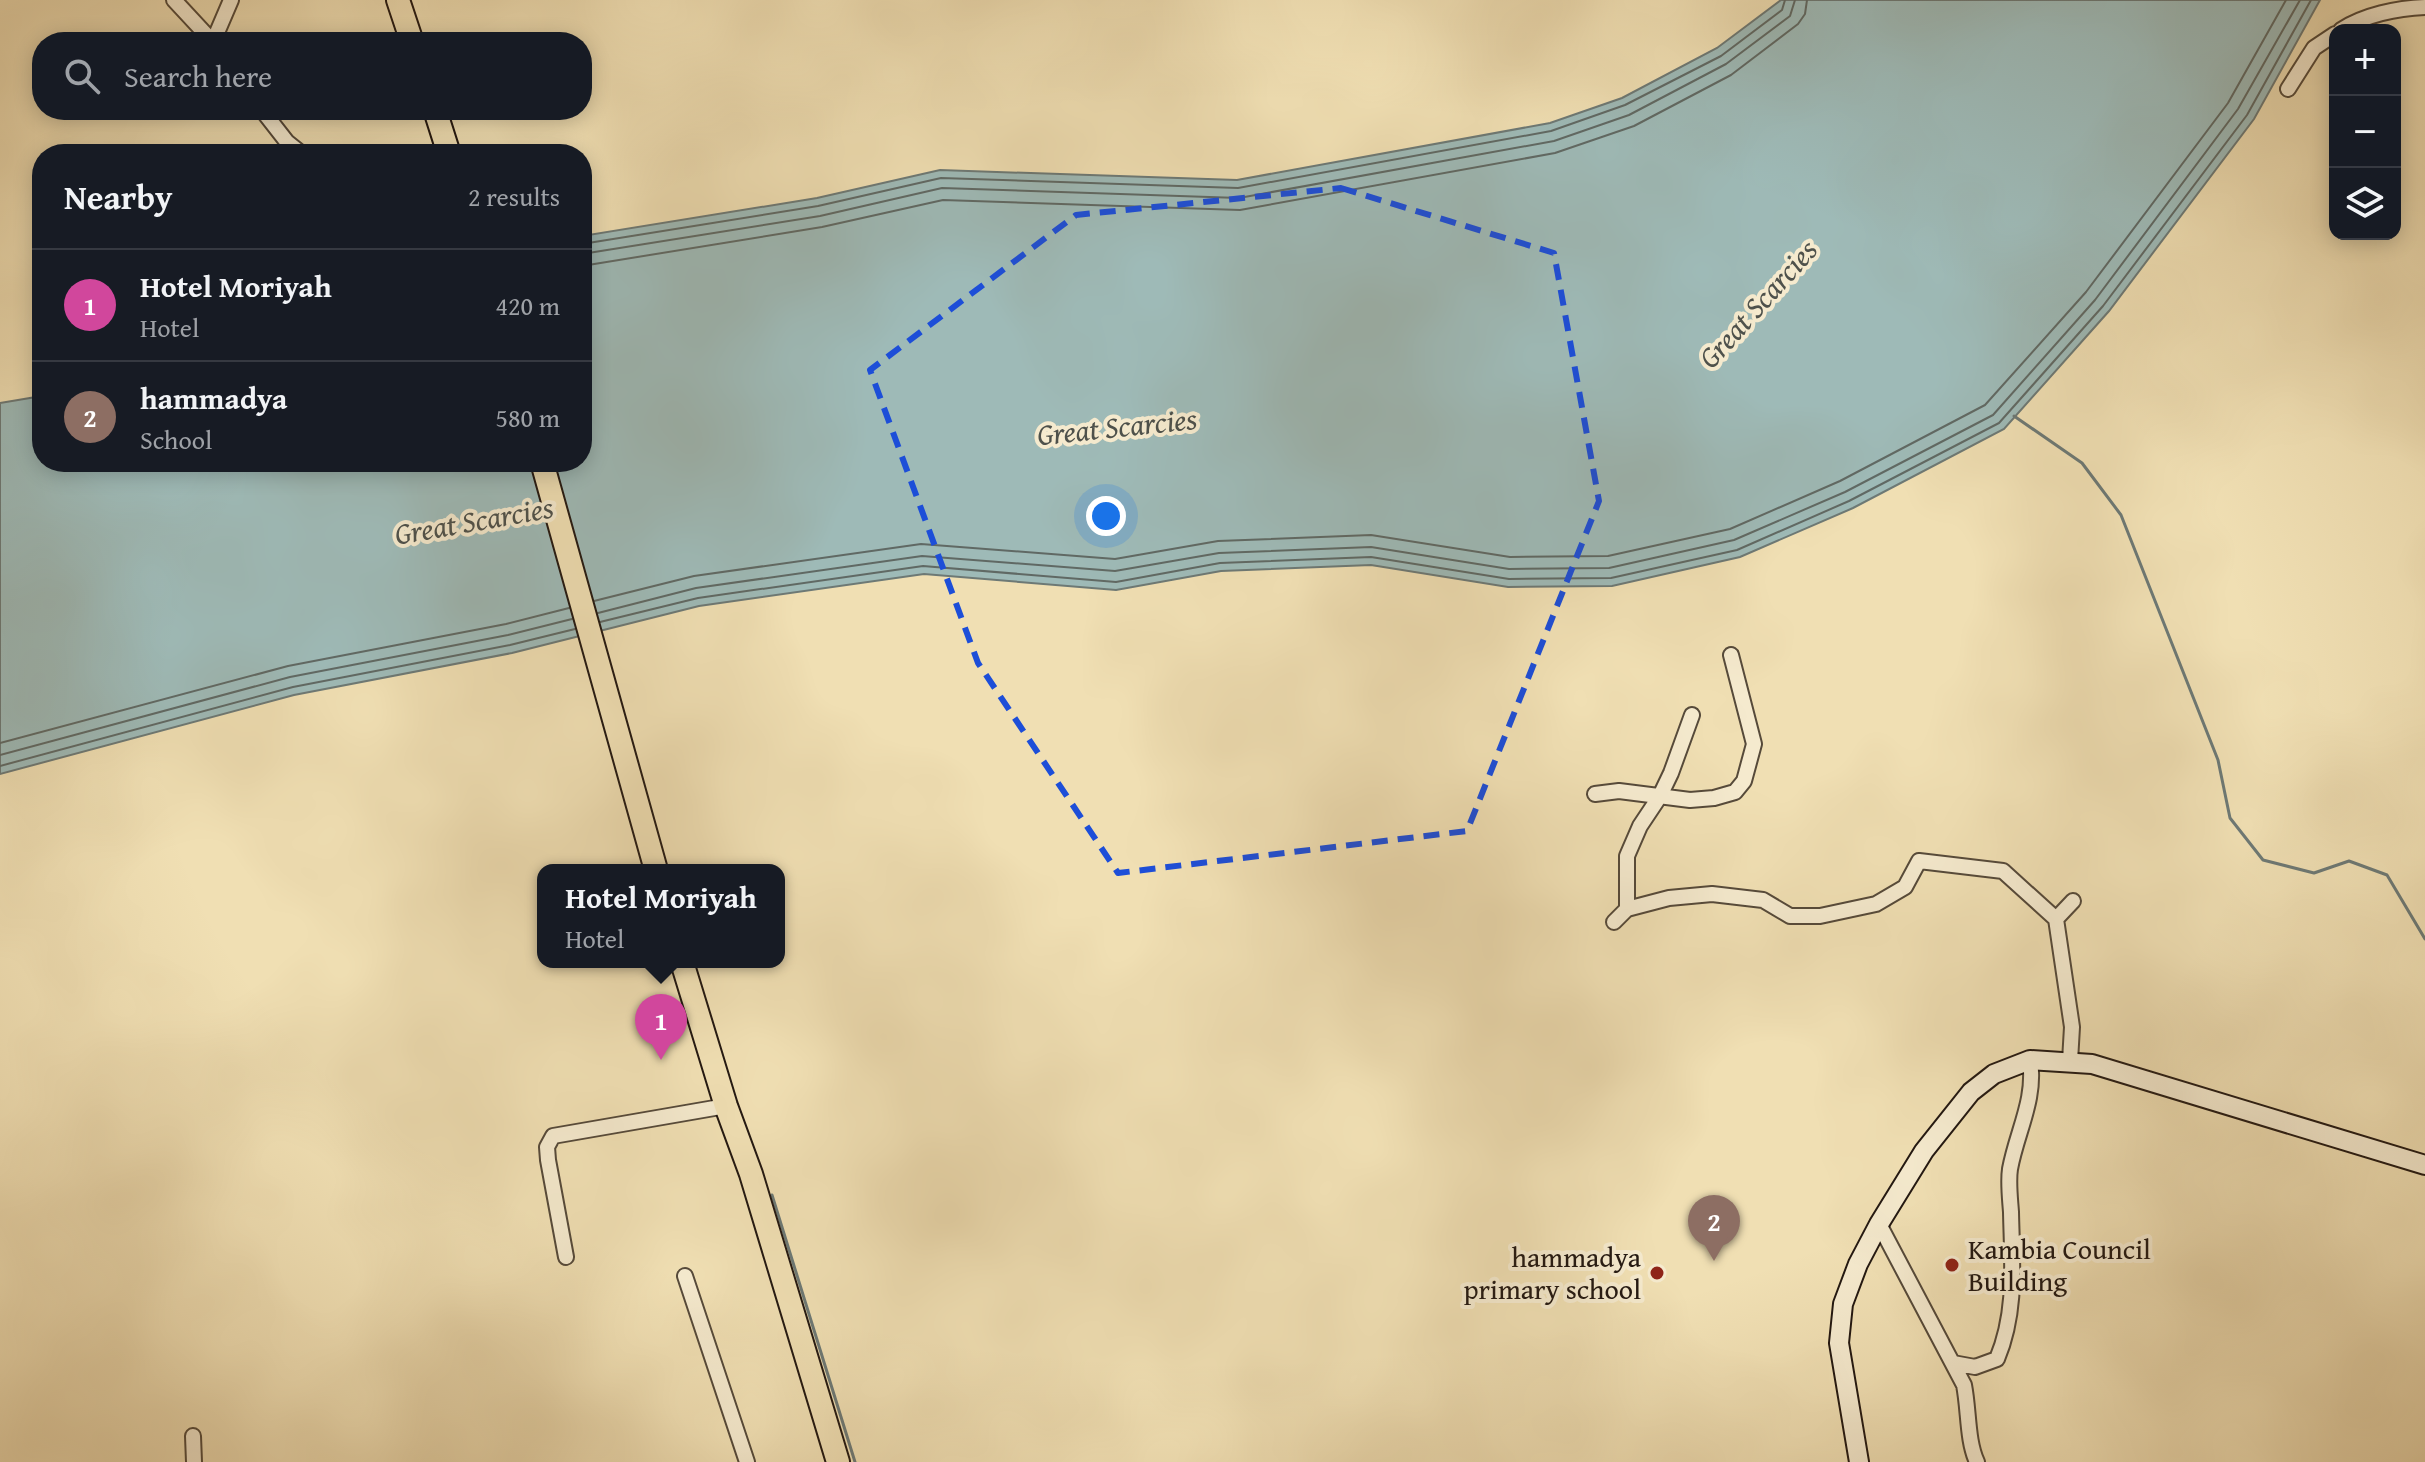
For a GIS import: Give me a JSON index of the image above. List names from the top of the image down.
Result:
{
  "water": ["Great Scarcies"],
  "places": ["Kambia Council Building", "hammadya primary school"],
  "page": {
    "map_buttons": ["+", "−"],
    "search": "Search here",
    "heading": ["Nearby", "2 results"],
    "list": [
      {
        "mark": "1",
        "name": "Hotel Moriyah",
        "note": "Hotel",
        "value": "420 m"
      },
      {
        "mark": "2",
        "name": "hammadya",
        "note": "School",
        "value": "580 m"
      }
    ],
    "popup": ["Hotel Moriyah", "Hotel"],
    "pins": ["1", "2"]
  }
}
